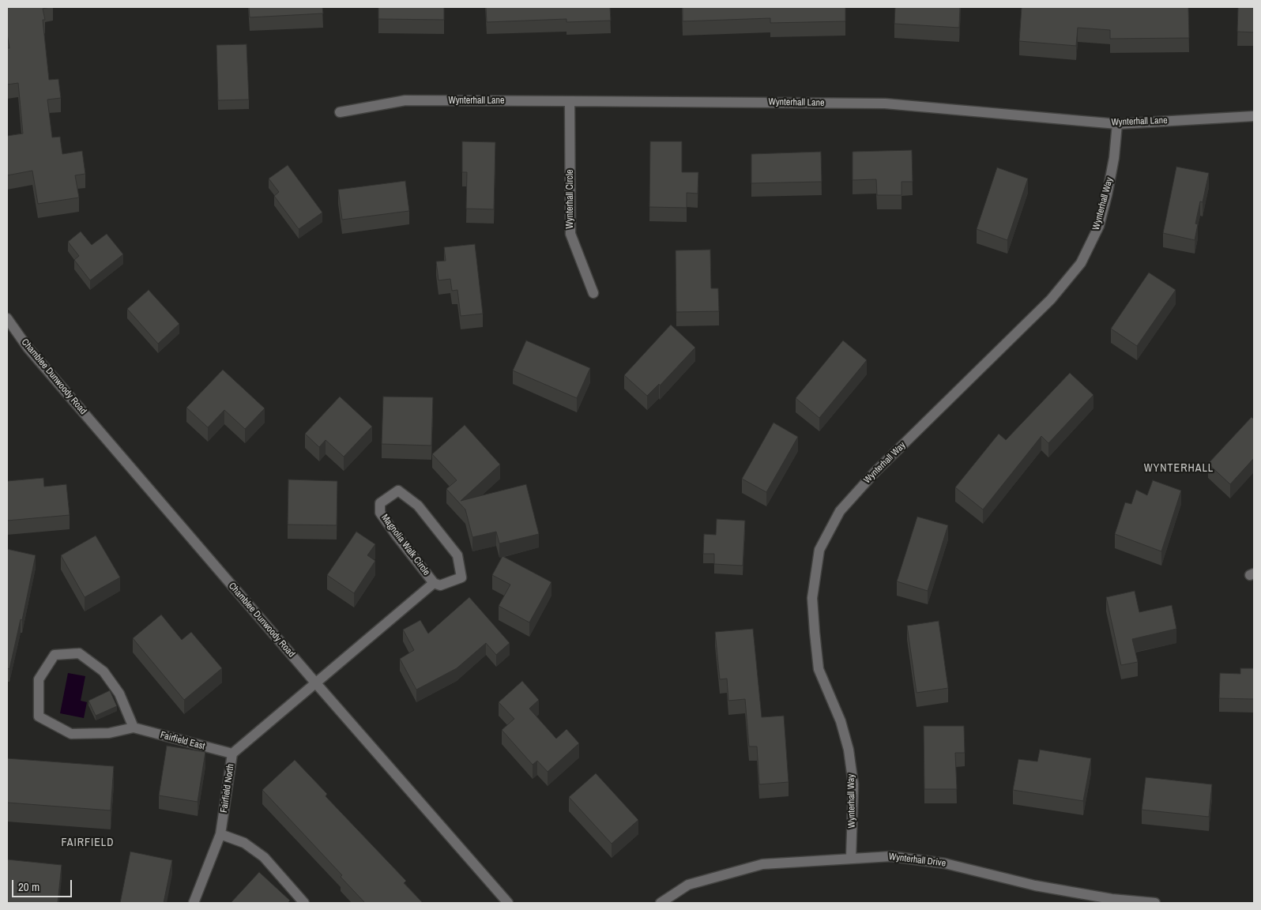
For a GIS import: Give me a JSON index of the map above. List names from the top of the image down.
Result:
{
  "streets": {
    "street": [
      "Wynterhall Lane",
      "Wynterhall Circle",
      "Wynterhall Way",
      "Chamblee Dunwoody Road",
      "Magnolia Walk Circle",
      "Fairfield East",
      "Fairfield North",
      "Wynterhall Drive"
    ]
  },
  "crossings": [
    ["Wynterhall Lane", "Wynterhall Circle"],
    ["Wynterhall Lane", "Wynterhall Way"],
    ["Wynterhall Way", "Wynterhall Drive"],
    ["Chamblee Dunwoody Road", "Magnolia Walk Circle"],
    ["Chamblee Dunwoody Road", "Fairfield North"],
    ["Magnolia Walk Circle", "Fairfield North"],
    ["Fairfield East", "Fairfield North"]
  ],
  "districts": ["WYNTERHALL", "FAIRFIELD"],
  "scale_bar": "20 m"
}
